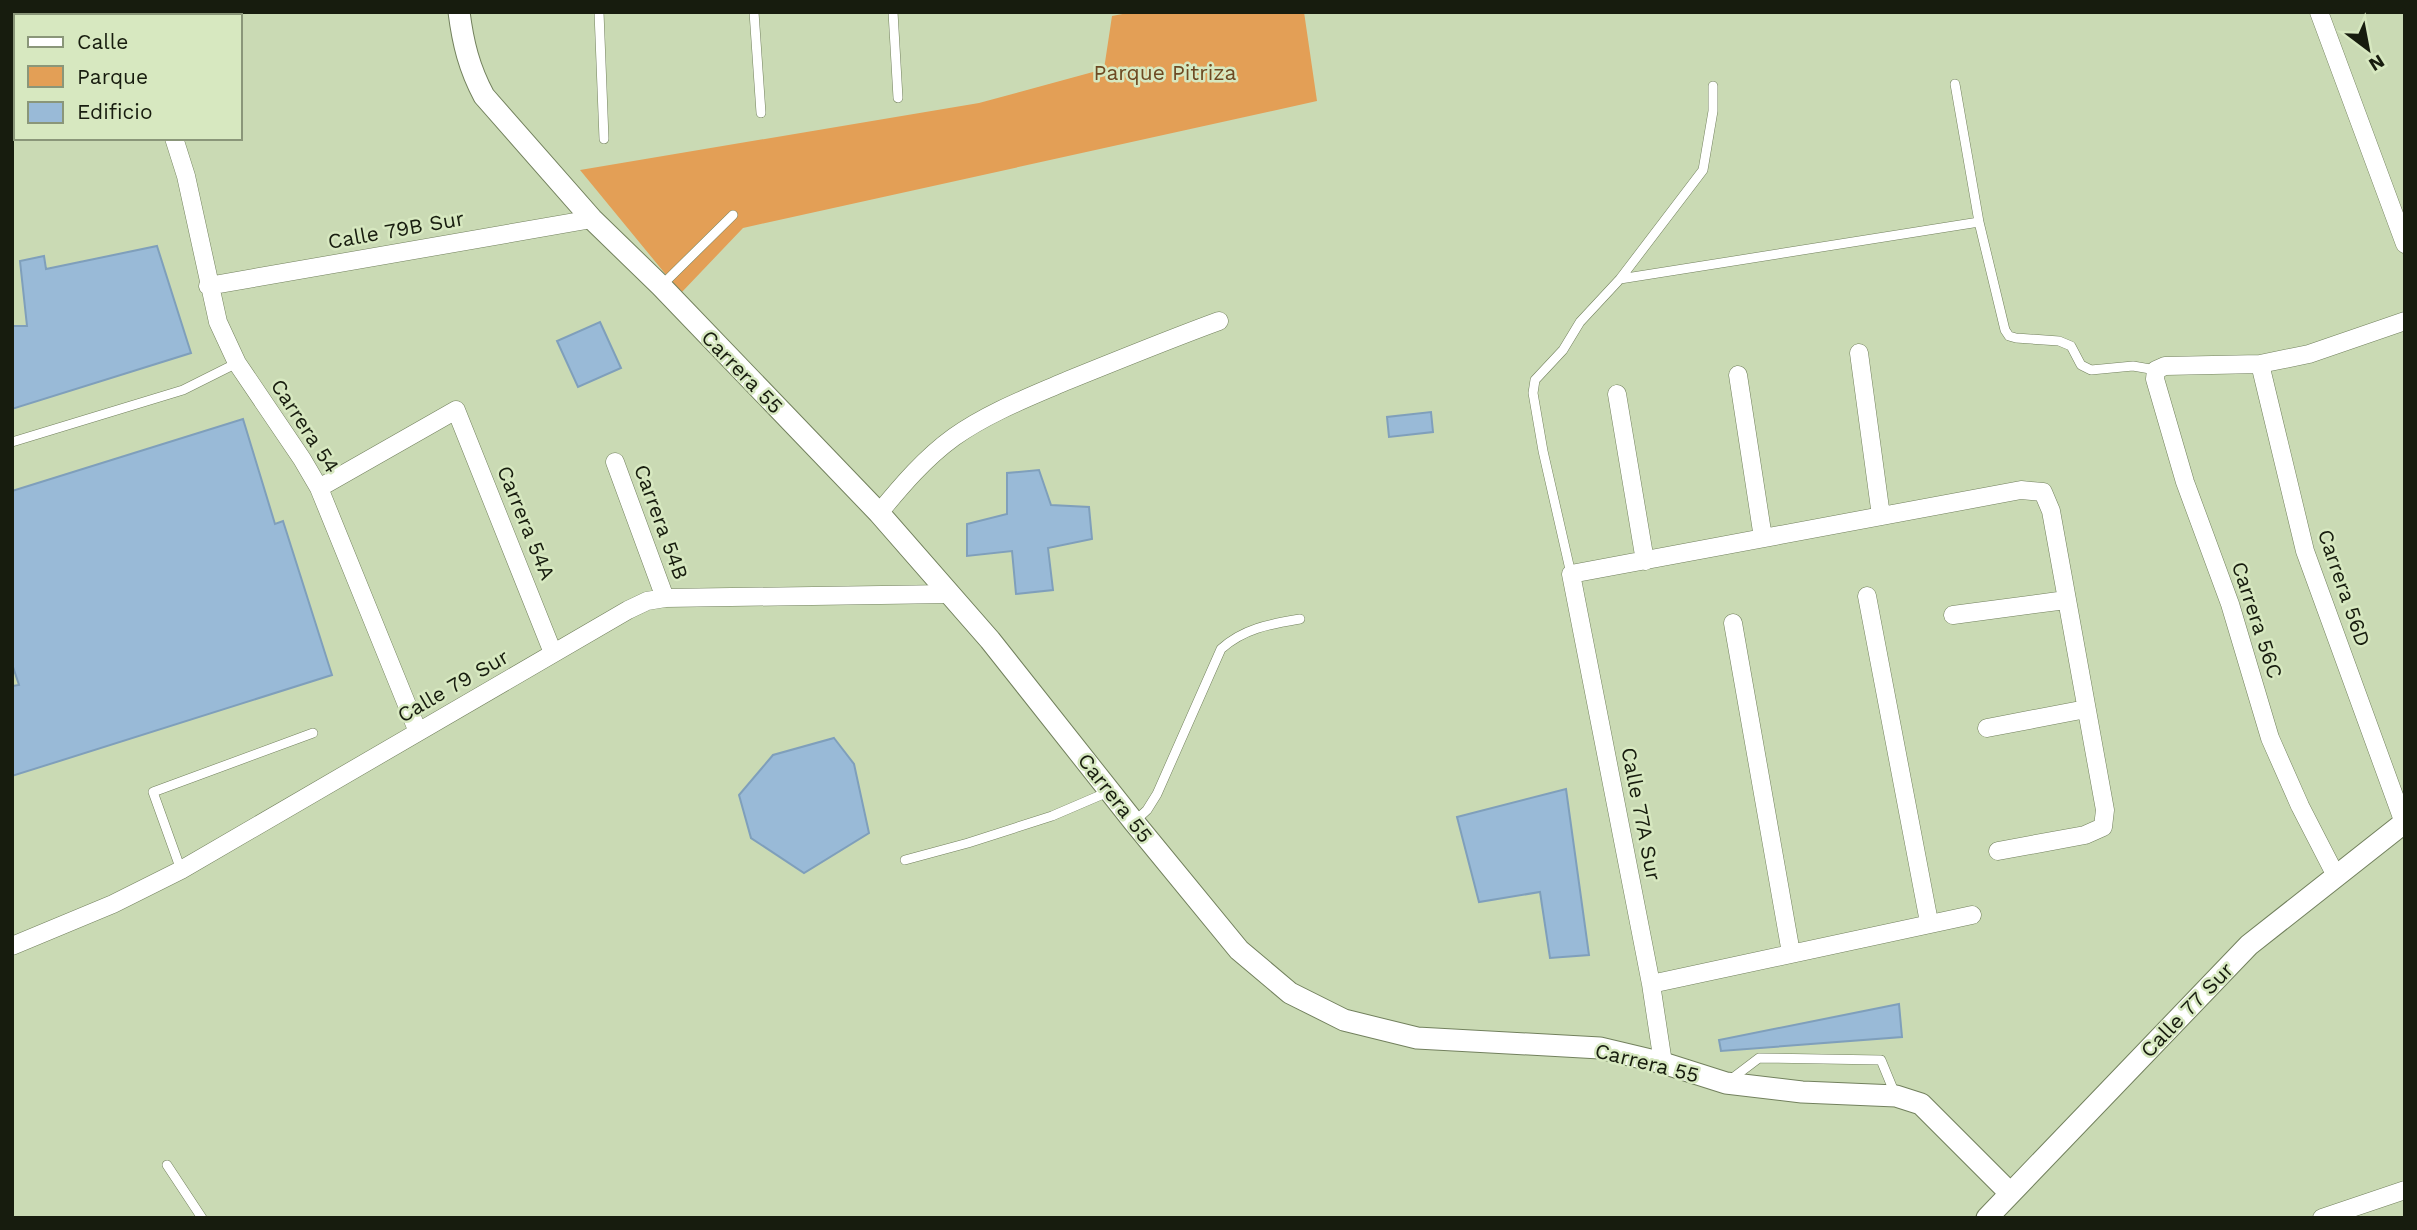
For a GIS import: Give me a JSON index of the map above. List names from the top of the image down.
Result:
{
  "streets": {
    "street": [
      "Calle 79B Sur",
      "Carrera 55",
      "Carrera 54",
      "Carrera 54B",
      "Carrera 54A",
      "Carrera 56D",
      "Carrera 56C",
      "Calle 79 Sur",
      "Calle 77A Sur",
      "Calle 77 Sur"
    ]
  },
  "crossings": [
    ["Calle 79B Sur", "Carrera 55"],
    ["Calle 79B Sur", "Carrera 54"],
    ["Carrera 55", "Calle 79 Sur"],
    ["Carrera 55", "Calle 77A Sur"],
    ["Carrera 55", "Calle 77 Sur"],
    ["Carrera 54", "Carrera 54A"],
    ["Carrera 54", "Calle 79 Sur"],
    ["Carrera 54B", "Calle 79 Sur"],
    ["Carrera 54A", "Calle 79 Sur"],
    ["Carrera 56D", "Calle 77 Sur"],
    ["Carrera 56C", "Calle 77 Sur"]
  ],
  "parks": ["Parque Pitriza"],
  "legend": ["Calle", "Parque", "Edificio"],
  "north": "bottom right"
}
